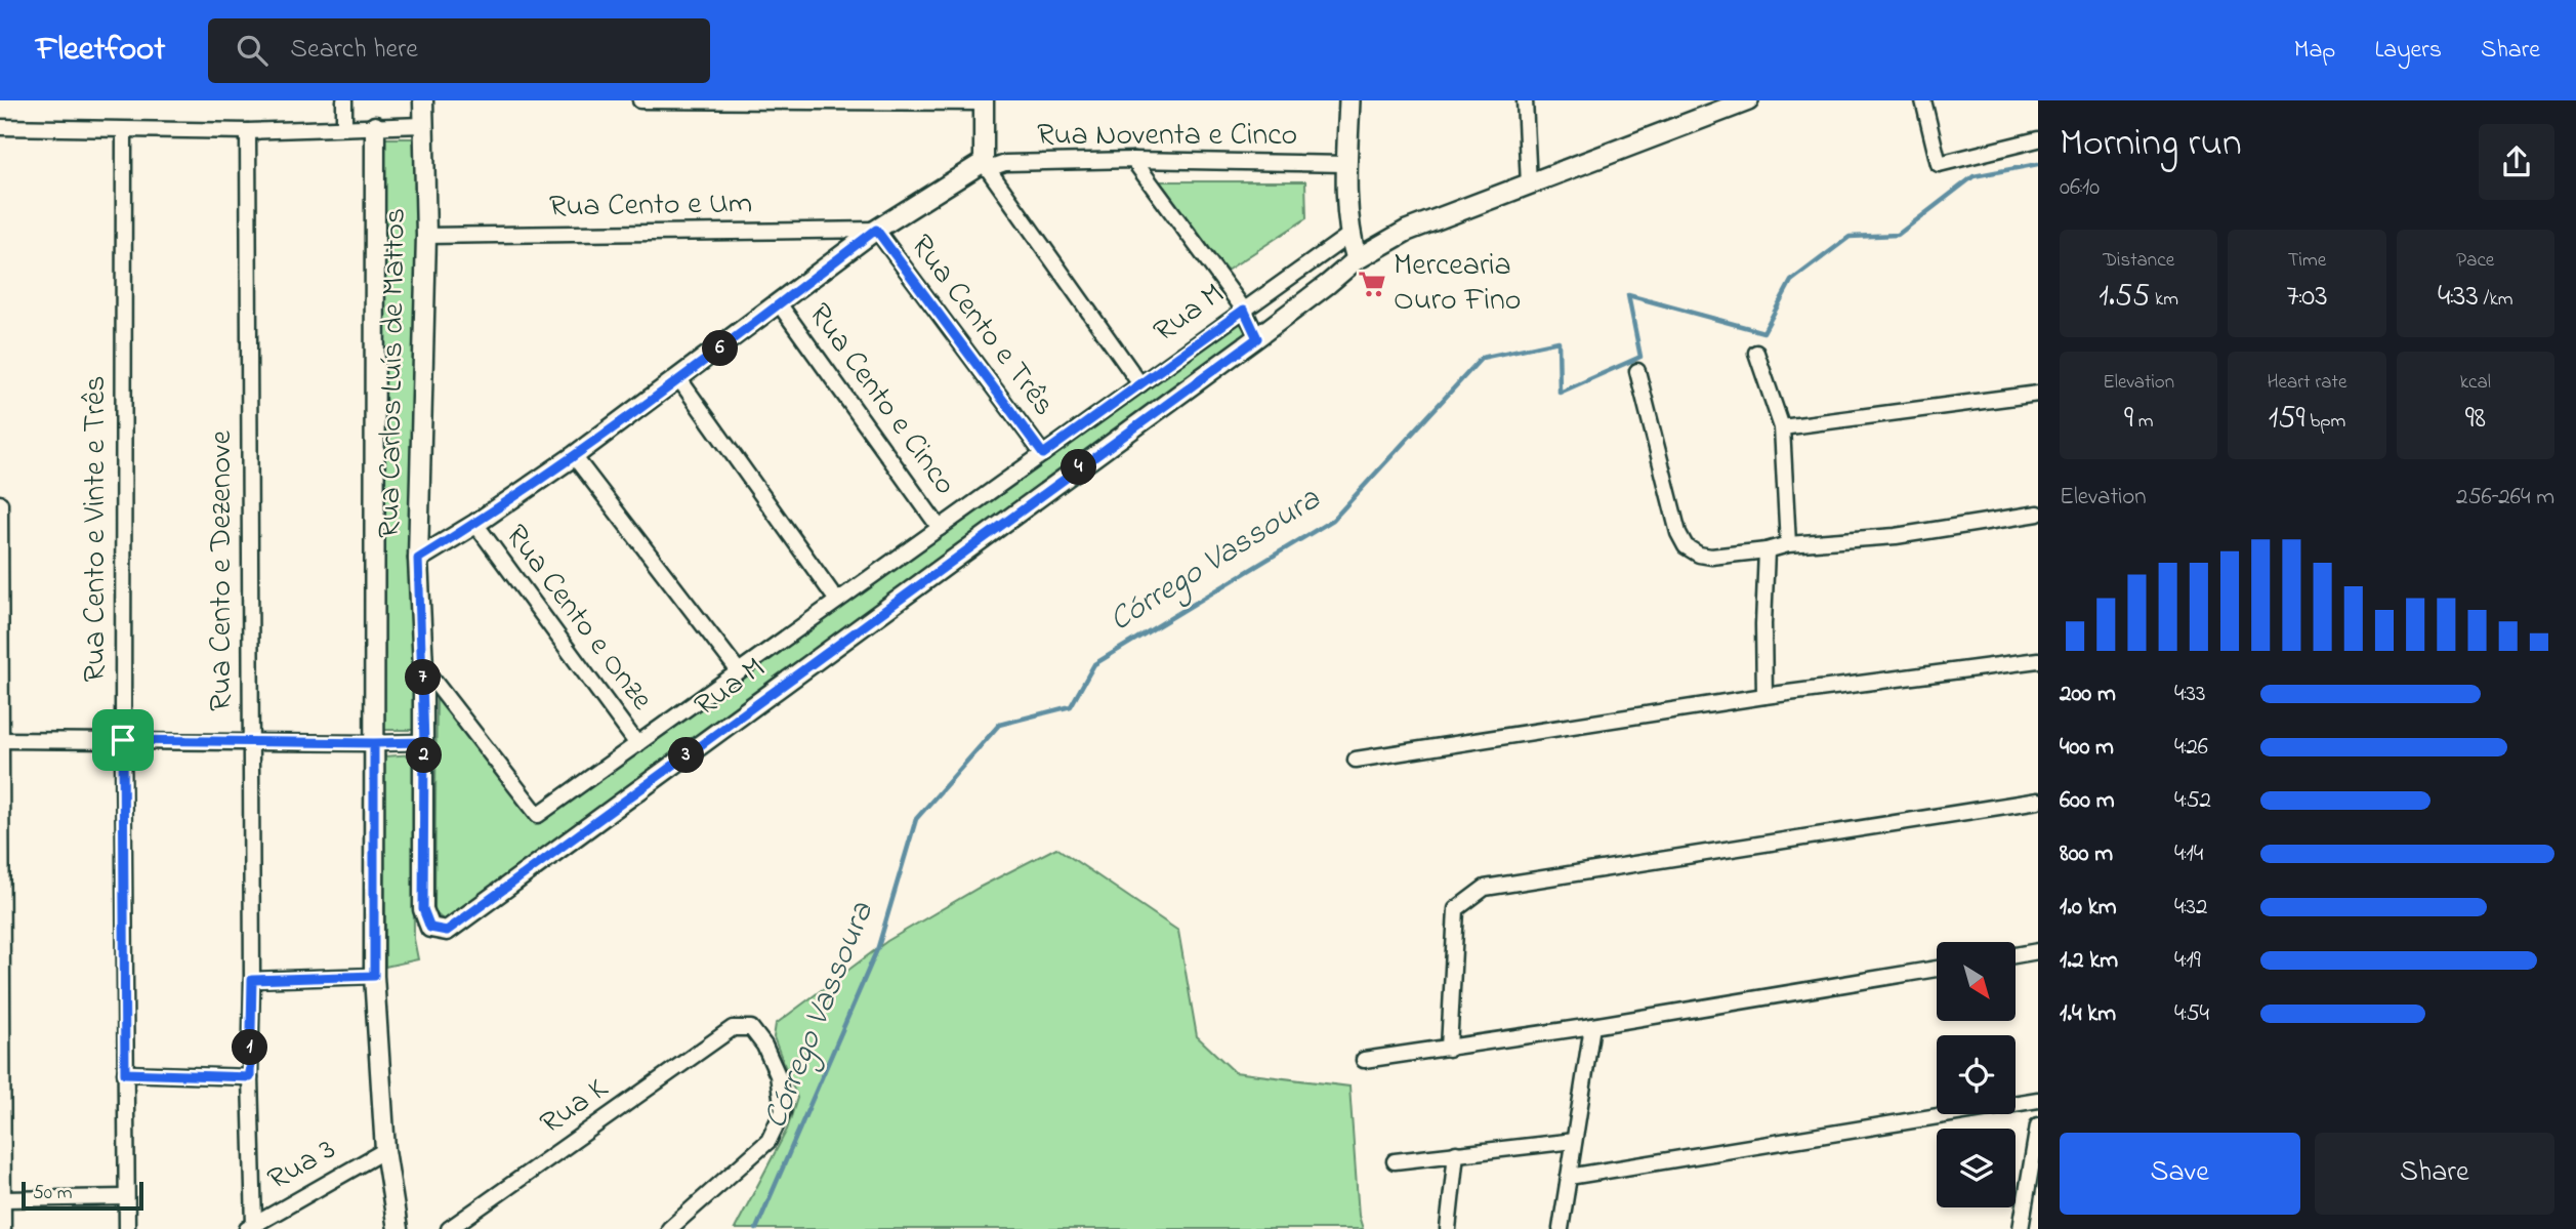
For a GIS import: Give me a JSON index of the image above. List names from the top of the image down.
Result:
{
  "streets": {
    "street": [
      "Rua Noventa e Cinco",
      "Rua Cento e Um",
      "Rua M",
      "Rua Cento e Três",
      "Rua Carlos Luís de Mattos",
      "Rua Cento e Cinco",
      "Rua Cento e Vinte e Três",
      "Rua Cento e Dezenove",
      "Rua Cento e Onze",
      "Rua K",
      "Rua 3"
    ]
  },
  "crossings": [
    ["Rua Noventa e Cinco", "Rua Carlos Luís de Mattos"],
    ["Rua Cento e Um", "Rua Cento e Três"],
    ["Rua Cento e Um", "Rua Carlos Luís de Mattos"],
    ["Rua M", "Rua Cento e Três"],
    ["Rua M", "Rua Carlos Luís de Mattos"],
    ["Rua M", "Rua Cento e Cinco"],
    ["Rua M", "Rua Cento e Onze"],
    ["Rua Cento e Três", "Rua Carlos Luís de Mattos"],
    ["Rua Carlos Luís de Mattos", "Rua Cento e Cinco"],
    ["Rua Carlos Luís de Mattos", "Rua Cento e Onze"],
    ["Rua Carlos Luís de Mattos", "Rua 3"],
    ["Rua Cento e Dezenove", "Rua 3"]
  ],
  "water": ["Córrego Vassoura"],
  "places": {
    "supermarket": ["Mercearia Ouro Fino"]
  },
  "scale_bar": "50 m",
  "north": "bottom right",
  "page": {
    "header": "Fleetfoot",
    "search": "Search here",
    "nav": ["Map", "Layers", "Share"],
    "heading": ["Morning run", "06:10"],
    "stats": [
      ["Distance", "1.55 km"],
      ["Time", "7:03"],
      ["Pace", "4:33 /km"],
      ["Elevation", "9 m"],
      ["Heart rate", "159 bpm"],
      ["kcal", "98"]
    ],
    "pins": [
      "6",
      "4",
      "7",
      "2",
      "3",
      "1"
    ],
    "chart": ["Elevation", "256–264 m"],
    "list": [
      {
        "name": "200 m",
        "note": "4:33"
      },
      {
        "name": "400 m",
        "note": "4:26"
      },
      {
        "name": "600 m",
        "note": "4:52"
      },
      {
        "name": "800 m",
        "note": "4:14"
      },
      {
        "name": "1.0 km",
        "note": "4:32"
      },
      {
        "name": "1.2 km",
        "note": "4:19"
      },
      {
        "name": "1.4 km",
        "note": "4:54"
      }
    ],
    "buttons": ["Save", "Share"],
    "scale": "50 m"
  }
}
